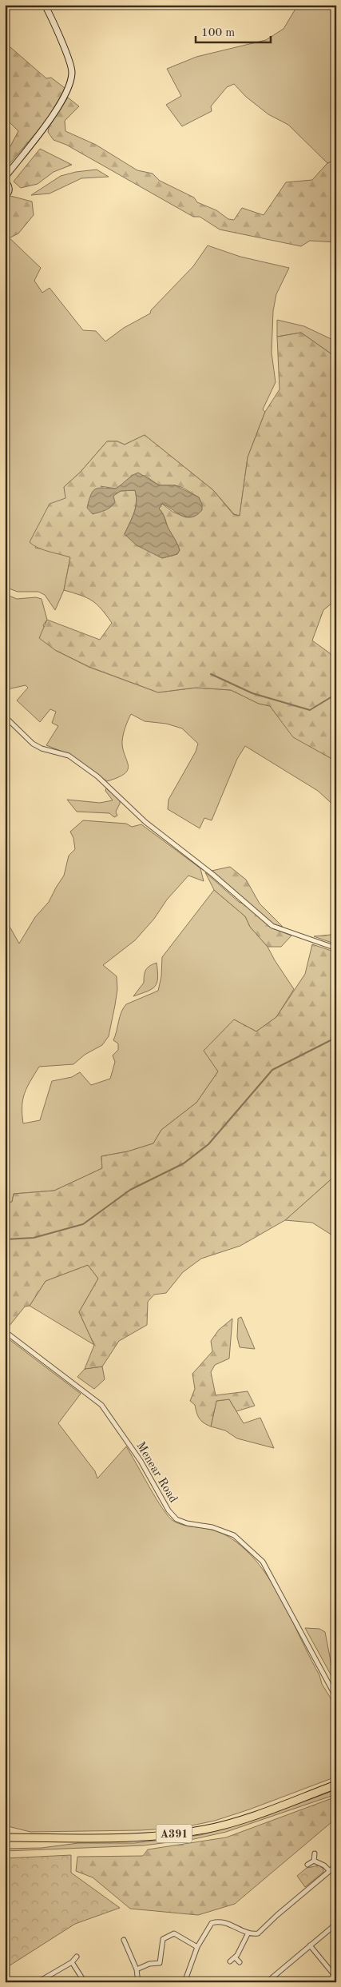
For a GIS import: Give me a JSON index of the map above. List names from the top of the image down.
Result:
{
  "streets": {
    "highway": ["A391"],
    "street": ["Menear Road"]
  },
  "scale_bar": "100 m"
}
